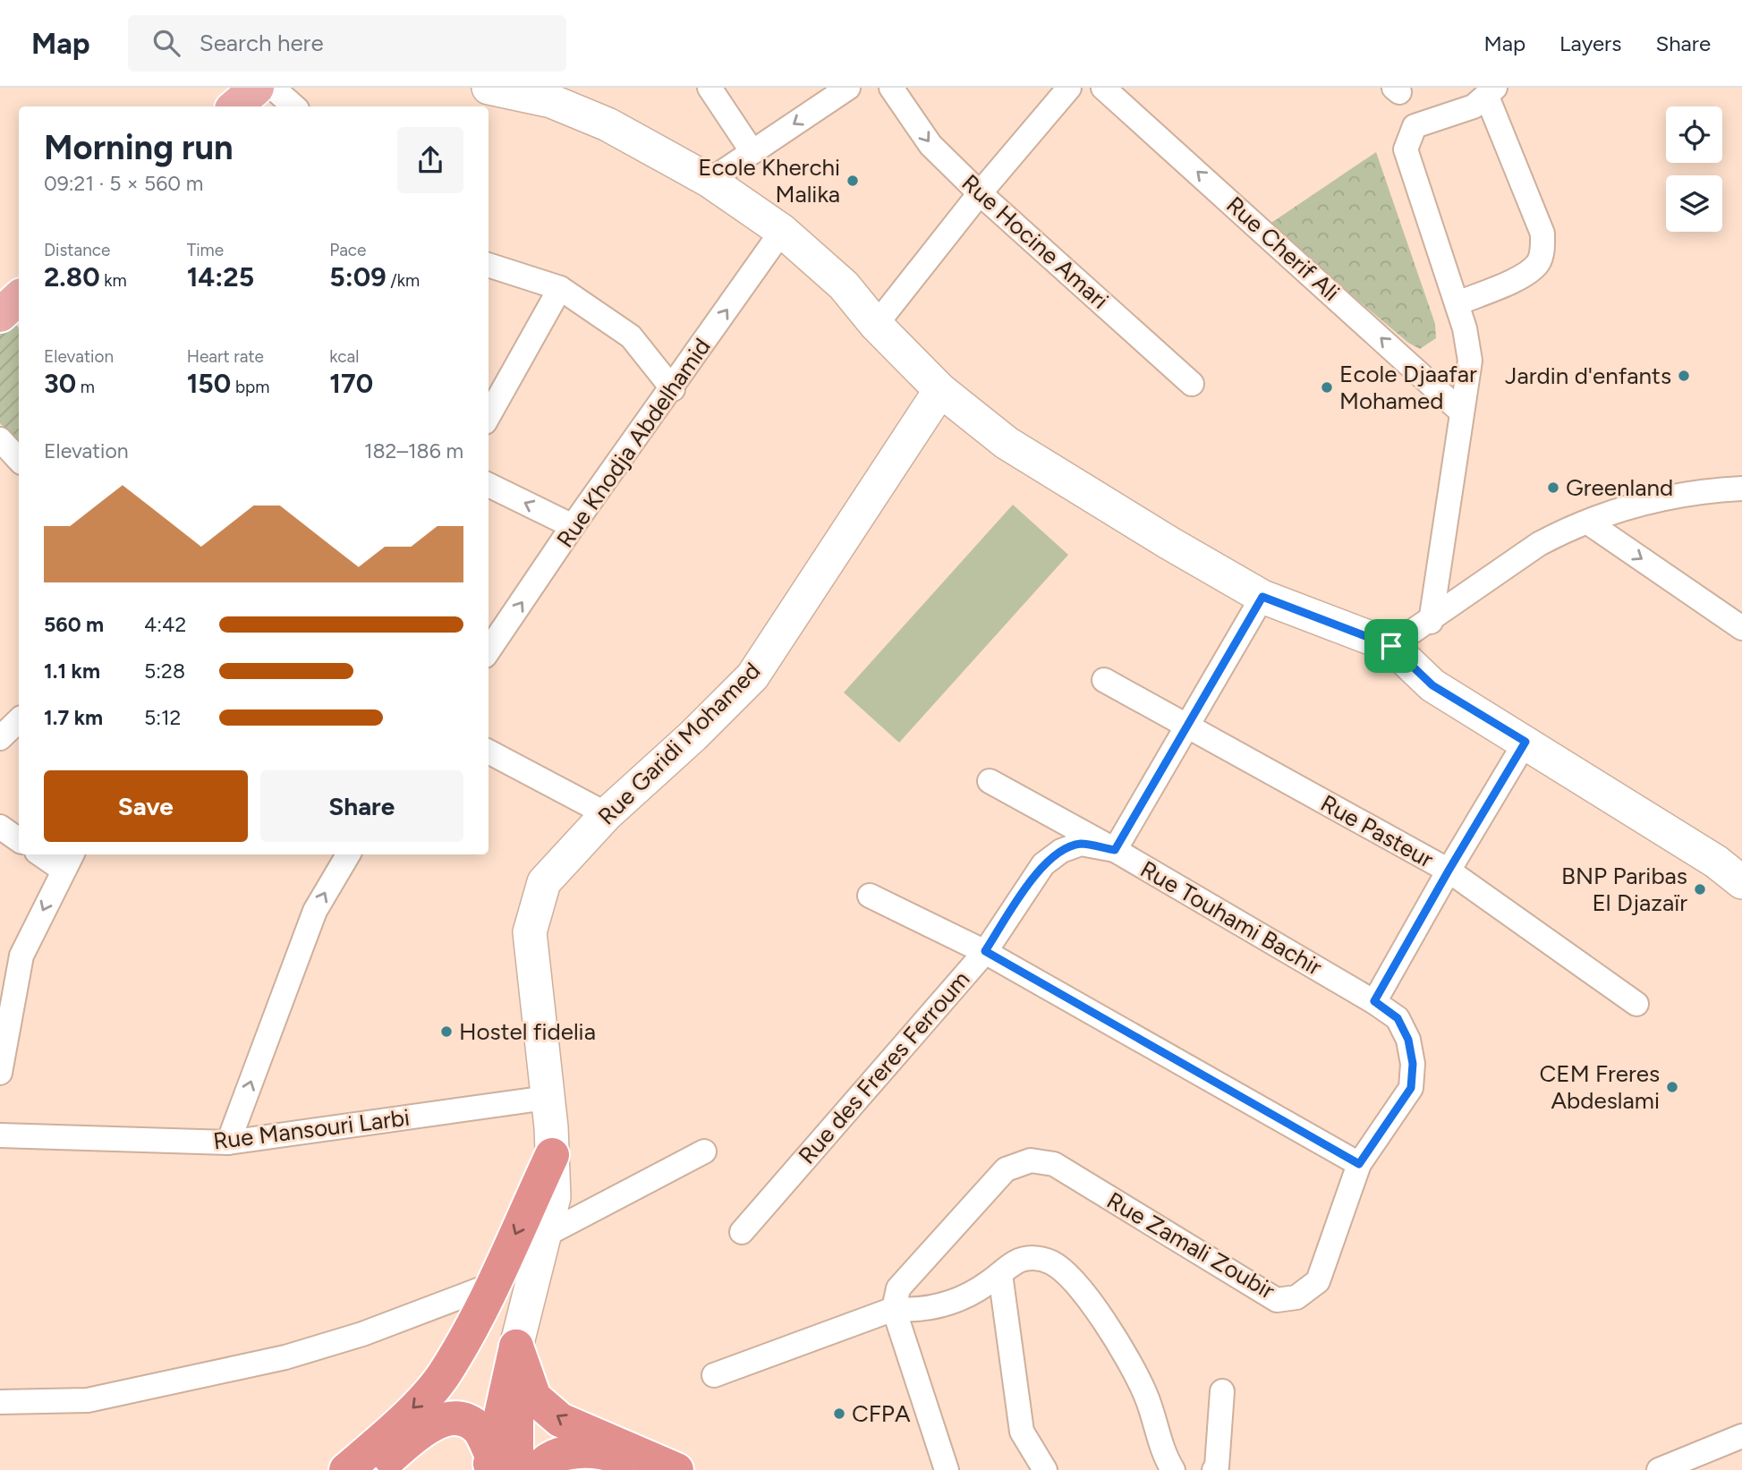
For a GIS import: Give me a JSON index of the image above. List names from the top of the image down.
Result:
{
  "streets": {
    "main road": ["Rue Garidi Mohamed"],
    "street": [
      "Rue Hocine Amari",
      "Rue Cherif Ali",
      "Rue Khodja Abdelhamid",
      "Rue Pasteur",
      "Rue Touhami Bachir",
      "Rue des Freres Ferroum",
      "Rue Mansouri Larbi",
      "Rue Zamali Zoubir"
    ]
  },
  "crossings": [
    ["Rue Garidi Mohamed", "Rue Mansouri Larbi"],
    ["Rue Touhami Bachir", "Rue des Freres Ferroum"],
    ["Rue Touhami Bachir", "Rue Zamali Zoubir"]
  ],
  "one_way": ["Rue Cherif Ali", "Rue Khodja Abdelhamid"],
  "places": [
    "Ecole Kherchi Malika",
    "Jardin d'enfants",
    "Ecole Djaafar Mohamed",
    "Greenland",
    "BNP Paribas El Djazaïr",
    "Hostel fidelia",
    "CEM Freres Abdeslami",
    "CFPA"
  ],
  "page": {
    "header": "Map",
    "search": "Search here",
    "nav": ["Map", "Layers", "Share"],
    "heading": ["Morning run", "09:21 · 5 × 560 m"],
    "stats": [
      ["Distance", "2.80 km"],
      ["Time", "14:25"],
      ["Pace", "5:09 /km"],
      ["Elevation", "30 m"],
      ["Heart rate", "150 bpm"],
      ["kcal", "170"]
    ],
    "chart": ["Elevation", "182–186 m"],
    "list": [
      {
        "name": "560 m",
        "note": "4:42"
      },
      {
        "name": "1.1 km",
        "note": "5:28"
      },
      {
        "name": "1.7 km",
        "note": "5:12"
      }
    ],
    "buttons": ["Save", "Share"]
  }
}
